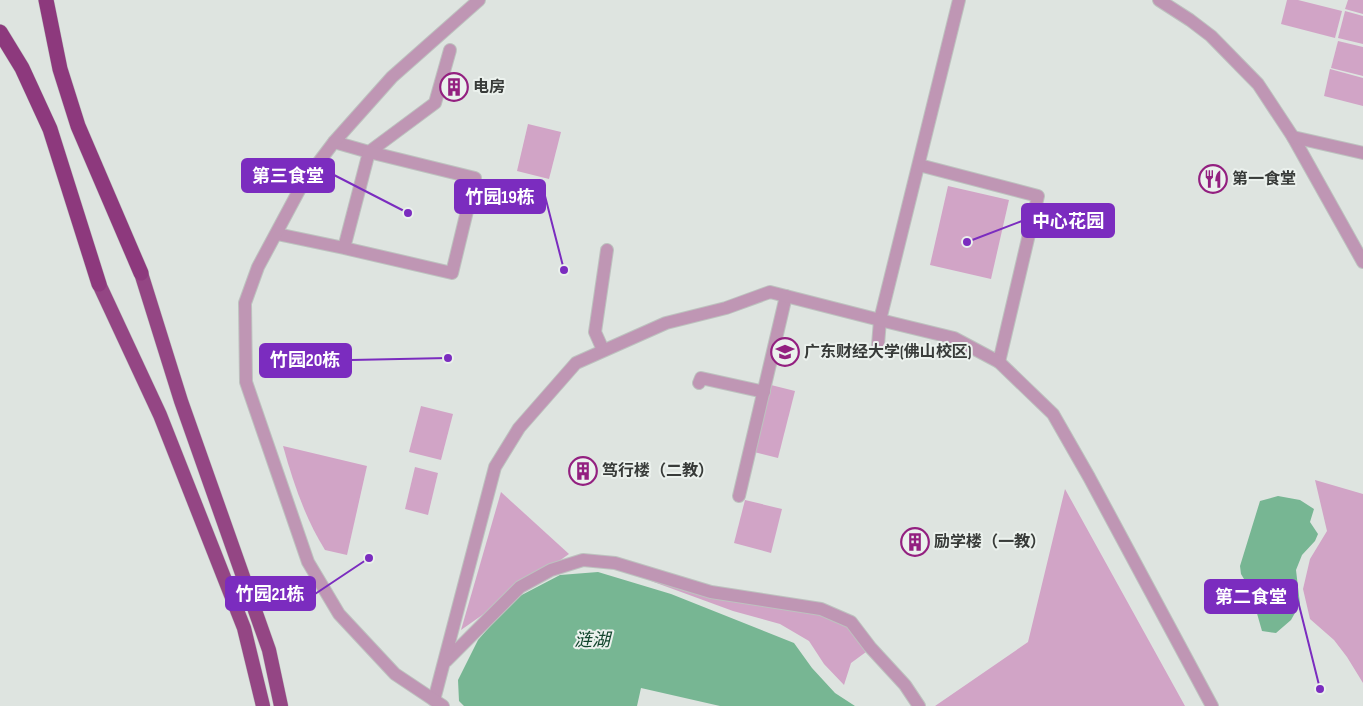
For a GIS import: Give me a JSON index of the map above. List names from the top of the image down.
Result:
{
  "water": ["涟湖"],
  "places": {
    "building": ["电房", "笃行楼（二教）", "励学楼（一教）"],
    "restaurant": ["第一食堂"],
    "other": [
      "第三食堂",
      "中心花园",
      "竹园19栋",
      "竹园20栋",
      "竹园21栋",
      "第二食堂"
    ],
    "school or university": ["广东财经大学(佛山校区)"]
  }
}
